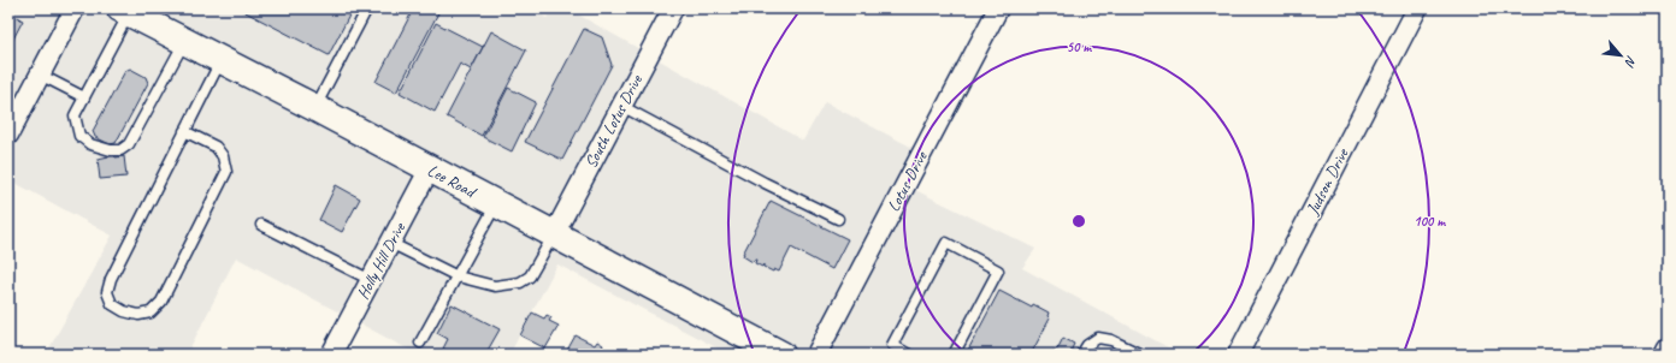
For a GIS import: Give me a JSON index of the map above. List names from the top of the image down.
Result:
{
  "streets": {
    "main road": ["Lee Road"],
    "street": [
      "South Lotus Drive",
      "Lotus Drive",
      "Judson Drive",
      "Holly Hill Drive"
    ]
  },
  "crossings": [
    ["South Lotus Drive", "Lee Road"],
    ["Lee Road", "Holly Hill Drive"]
  ],
  "north": "bottom right",
  "rings": ["50 m", "100 m"]
}
